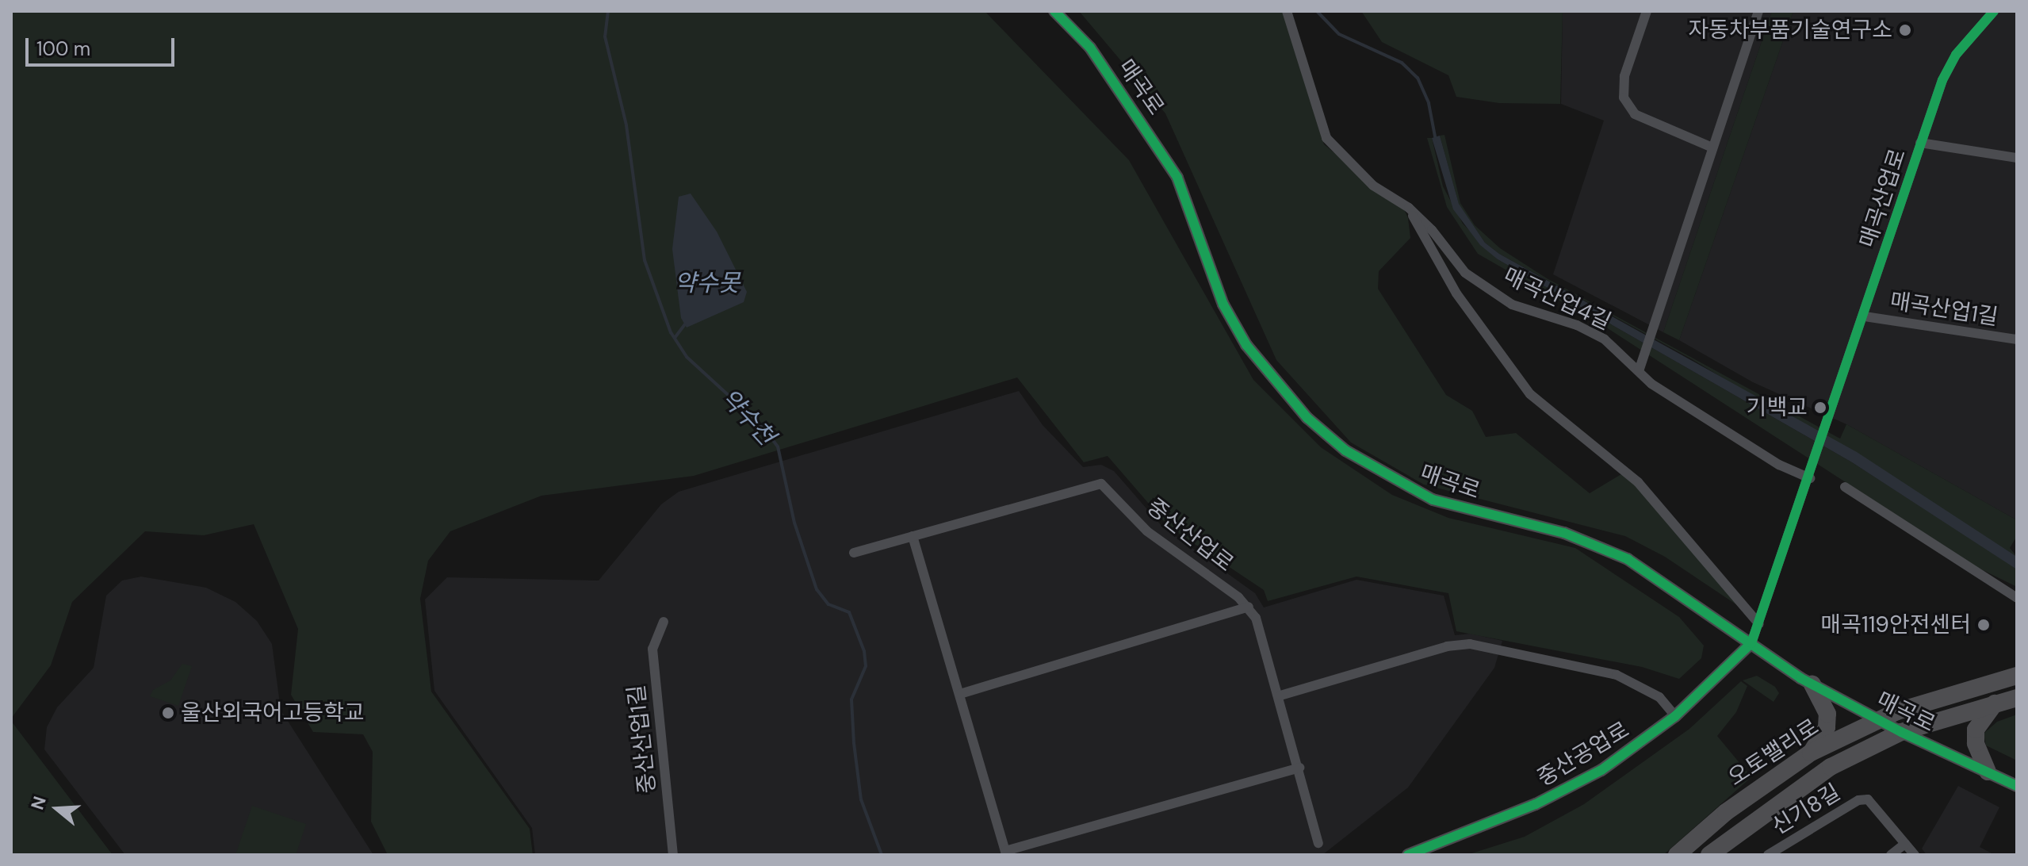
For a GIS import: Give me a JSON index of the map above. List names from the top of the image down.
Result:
{
  "streets": {
    "highway": ["오토밸리로"],
    "street": [
      "매곡로",
      "매곡산업로",
      "매곡산업4길",
      "매곡산업1길",
      "중산산업로",
      "중산산업1길",
      "중산공업로",
      "신기8길"
    ]
  },
  "crossings": [
    ["매곡로", "오토밸리로"],
    ["매곡로", "중산공업로"],
    ["매곡산업로", "매곡산업4길"],
    ["매곡산업로", "매곡산업1길"]
  ],
  "water": ["약수못", "약수천"],
  "places": [
    "자동차부품기술연구소",
    "기백교",
    "매곡119안전센터",
    "울산외국어고등학교"
  ],
  "scale_bar": "100 m",
  "north": "left"
}
